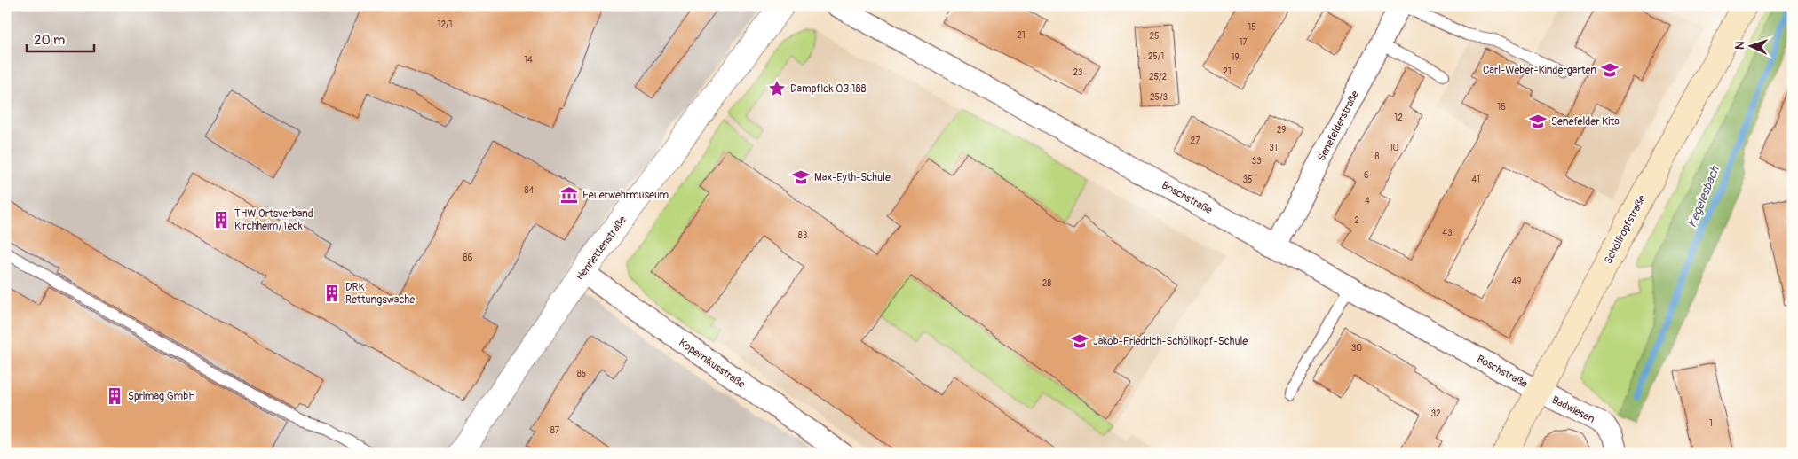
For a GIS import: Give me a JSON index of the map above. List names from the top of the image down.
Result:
{
  "streets": {
    "main road": ["Schöllkopfstraße"],
    "street": [
      "Senefelderstraße",
      "Boschstraße",
      "Henriettenstraße",
      "Kopernikusstraße",
      "Badwiesen"
    ]
  },
  "crossings": [
    ["Senefelderstraße", "Boschstraße"],
    ["Boschstraße", "Schöllkopfstraße"],
    ["Boschstraße", "Badwiesen"],
    ["Schöllkopfstraße", "Badwiesen"],
    ["Henriettenstraße", "Kopernikusstraße"]
  ],
  "water": ["Kegelesbach"],
  "places": {
    "school or university": [
      "Carl-Weber-Kindergarten",
      "Senefelder Kita",
      "Max-Eyth-Schule",
      "Jakob-Friedrich-Schöllkopf-Schule"
    ],
    "place": ["Dampflok 03 188"],
    "museum": ["Feuerwehrmuseum"],
    "building": ["THW Ortsverband Kirchheim/Teck", "DRK Rettungswache", "Sprimag GmbH"]
  },
  "house_numbers": [
    "12/1",
    "15",
    "21",
    "25",
    "17",
    "25/1",
    "19",
    "14",
    "21",
    "23",
    "25/2",
    "25/3",
    "16",
    "12",
    "29",
    "27",
    "31",
    "10",
    "8",
    "33",
    "6",
    "35",
    "41",
    "84",
    "4",
    "2",
    "43",
    "83",
    "86",
    "49",
    "28",
    "30",
    "85",
    "32",
    "1",
    "87"
  ],
  "scale_bar": "20 m",
  "north": "left"
}
